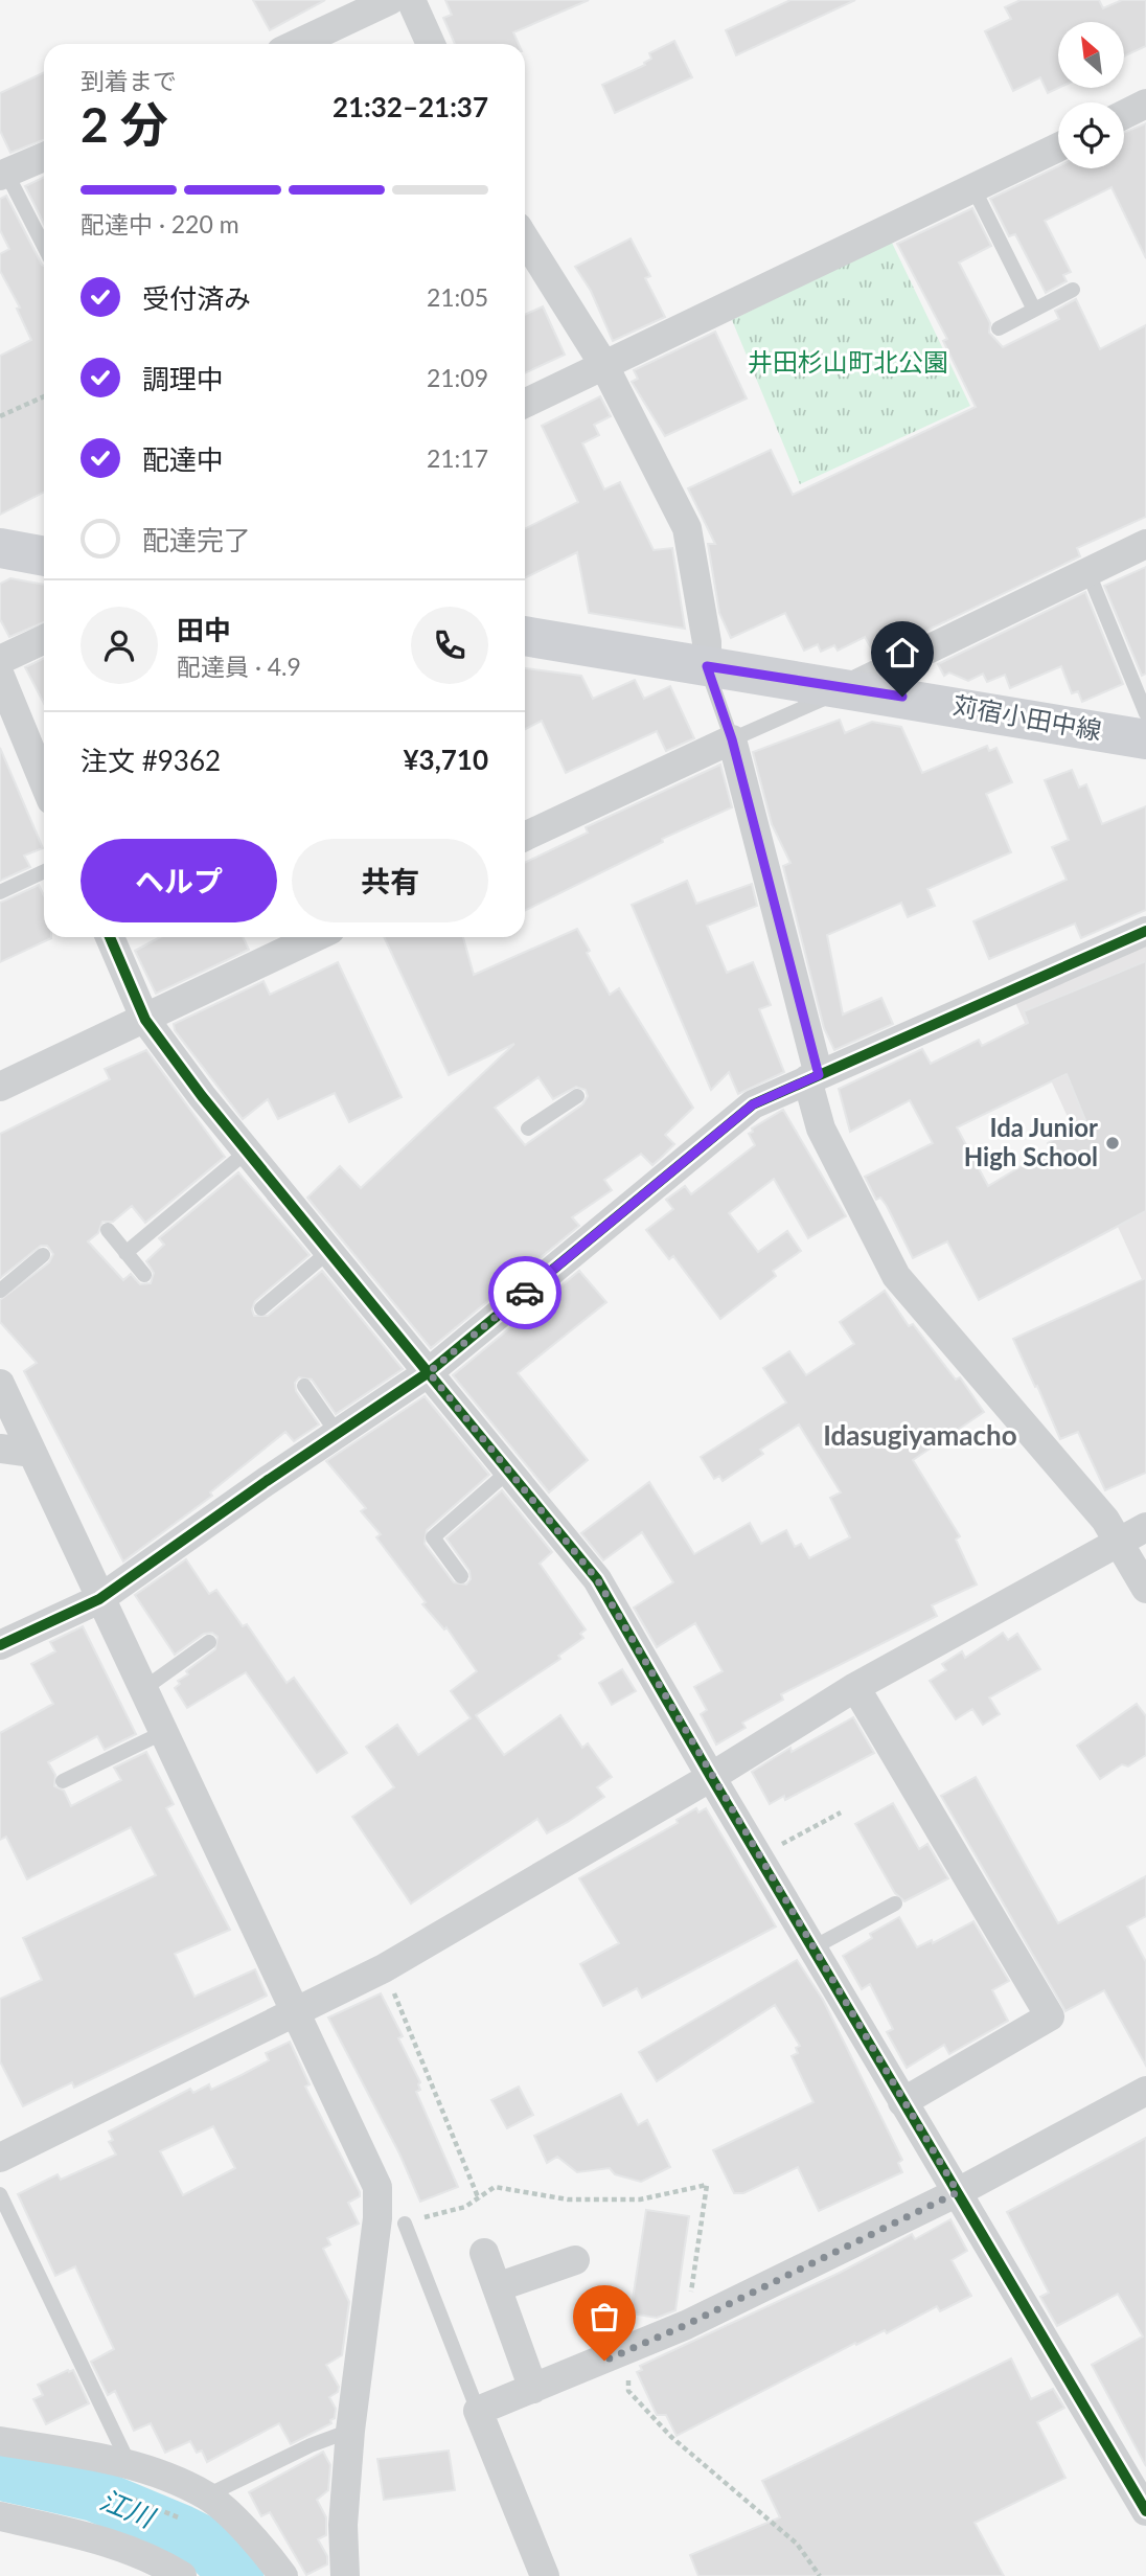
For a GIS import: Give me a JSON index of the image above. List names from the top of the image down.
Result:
{
  "streets": {
    "street": ["苅宿小田中線"]
  },
  "districts": ["Idasugiyamacho"],
  "water": ["江川"],
  "parks": ["井田杉山町北公園"],
  "places": ["Ida Junior High School"],
  "north": "top left",
  "page": {
    "heading": ["2 分", "到着まで", "21:32–21:37"],
    "panel": [
      "田中",
      "配達員 · 4.9",
      "注文 #9362",
      "¥3,710"
    ],
    "bar": "配達中 · 220 m",
    "list": [
      ["受付済み", "21:05"],
      ["調理中", "21:09"],
      ["配達中", "21:17"],
      "配達完了"
    ],
    "buttons": ["ヘルプ", "共有"]
  }
}
